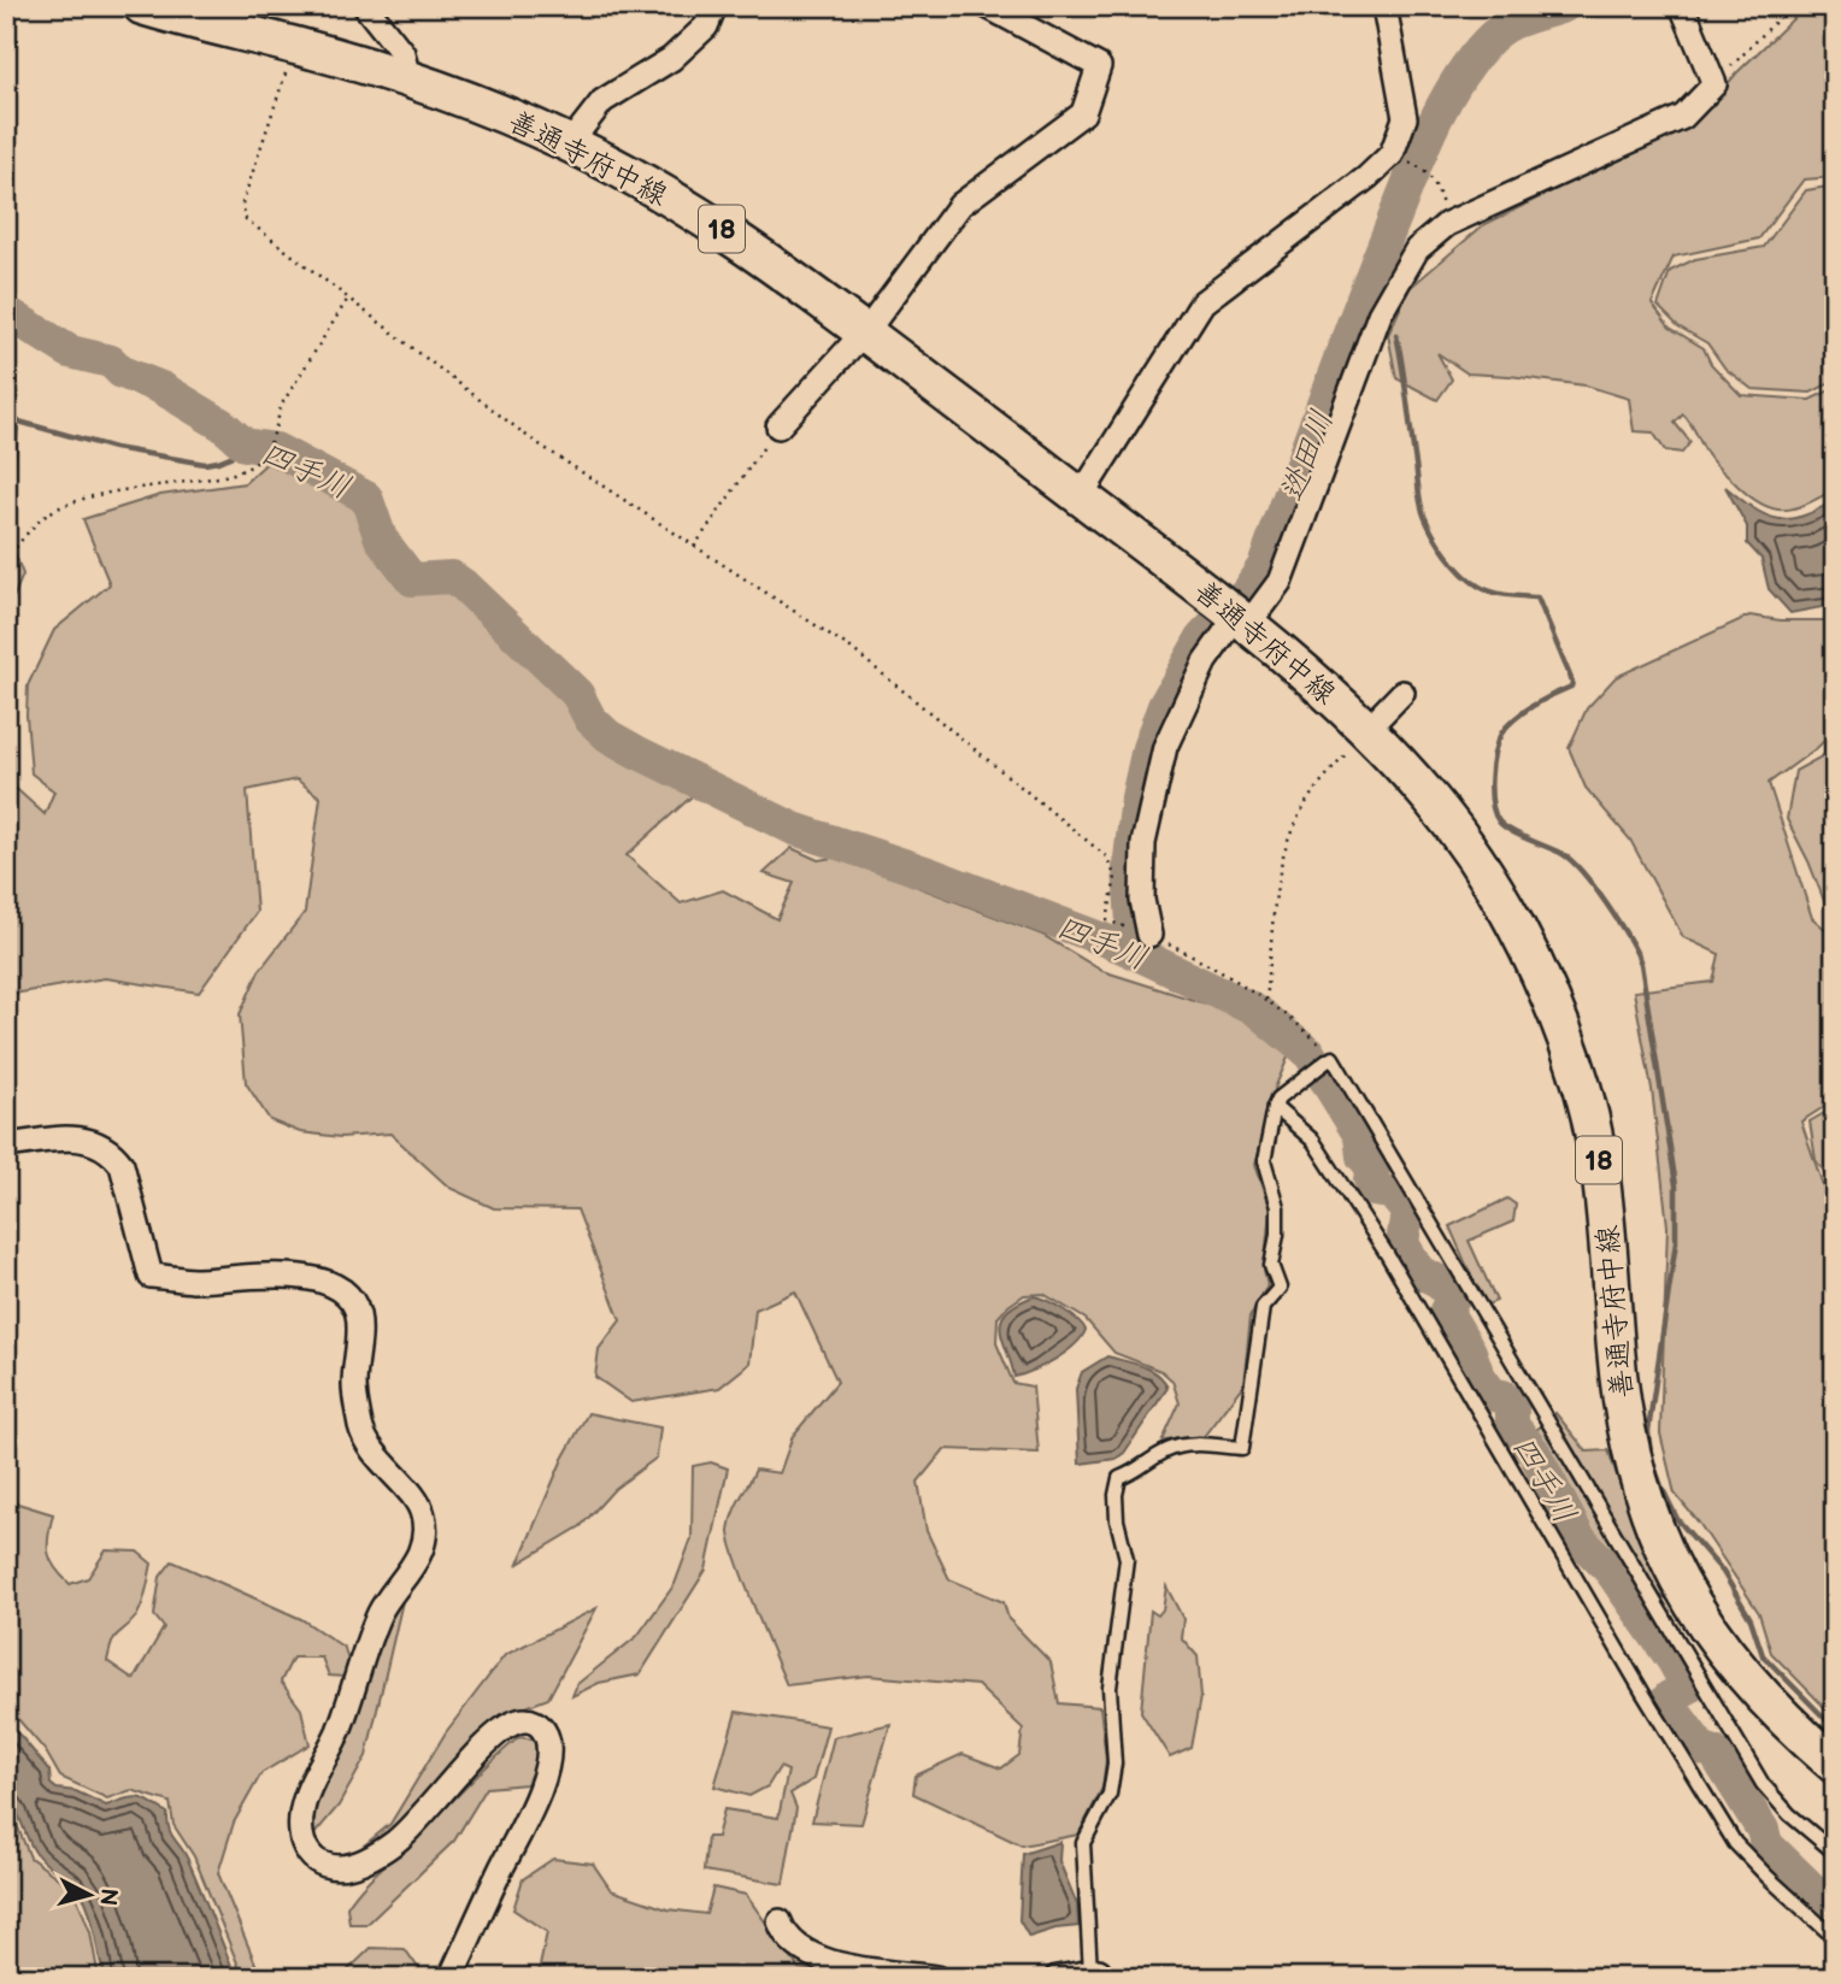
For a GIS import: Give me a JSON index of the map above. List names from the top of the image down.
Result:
{
  "streets": {
    "main road": ["善通寺府中線", "18"]
  },
  "water": ["迯田川", "四手川"],
  "north": "right"
}
